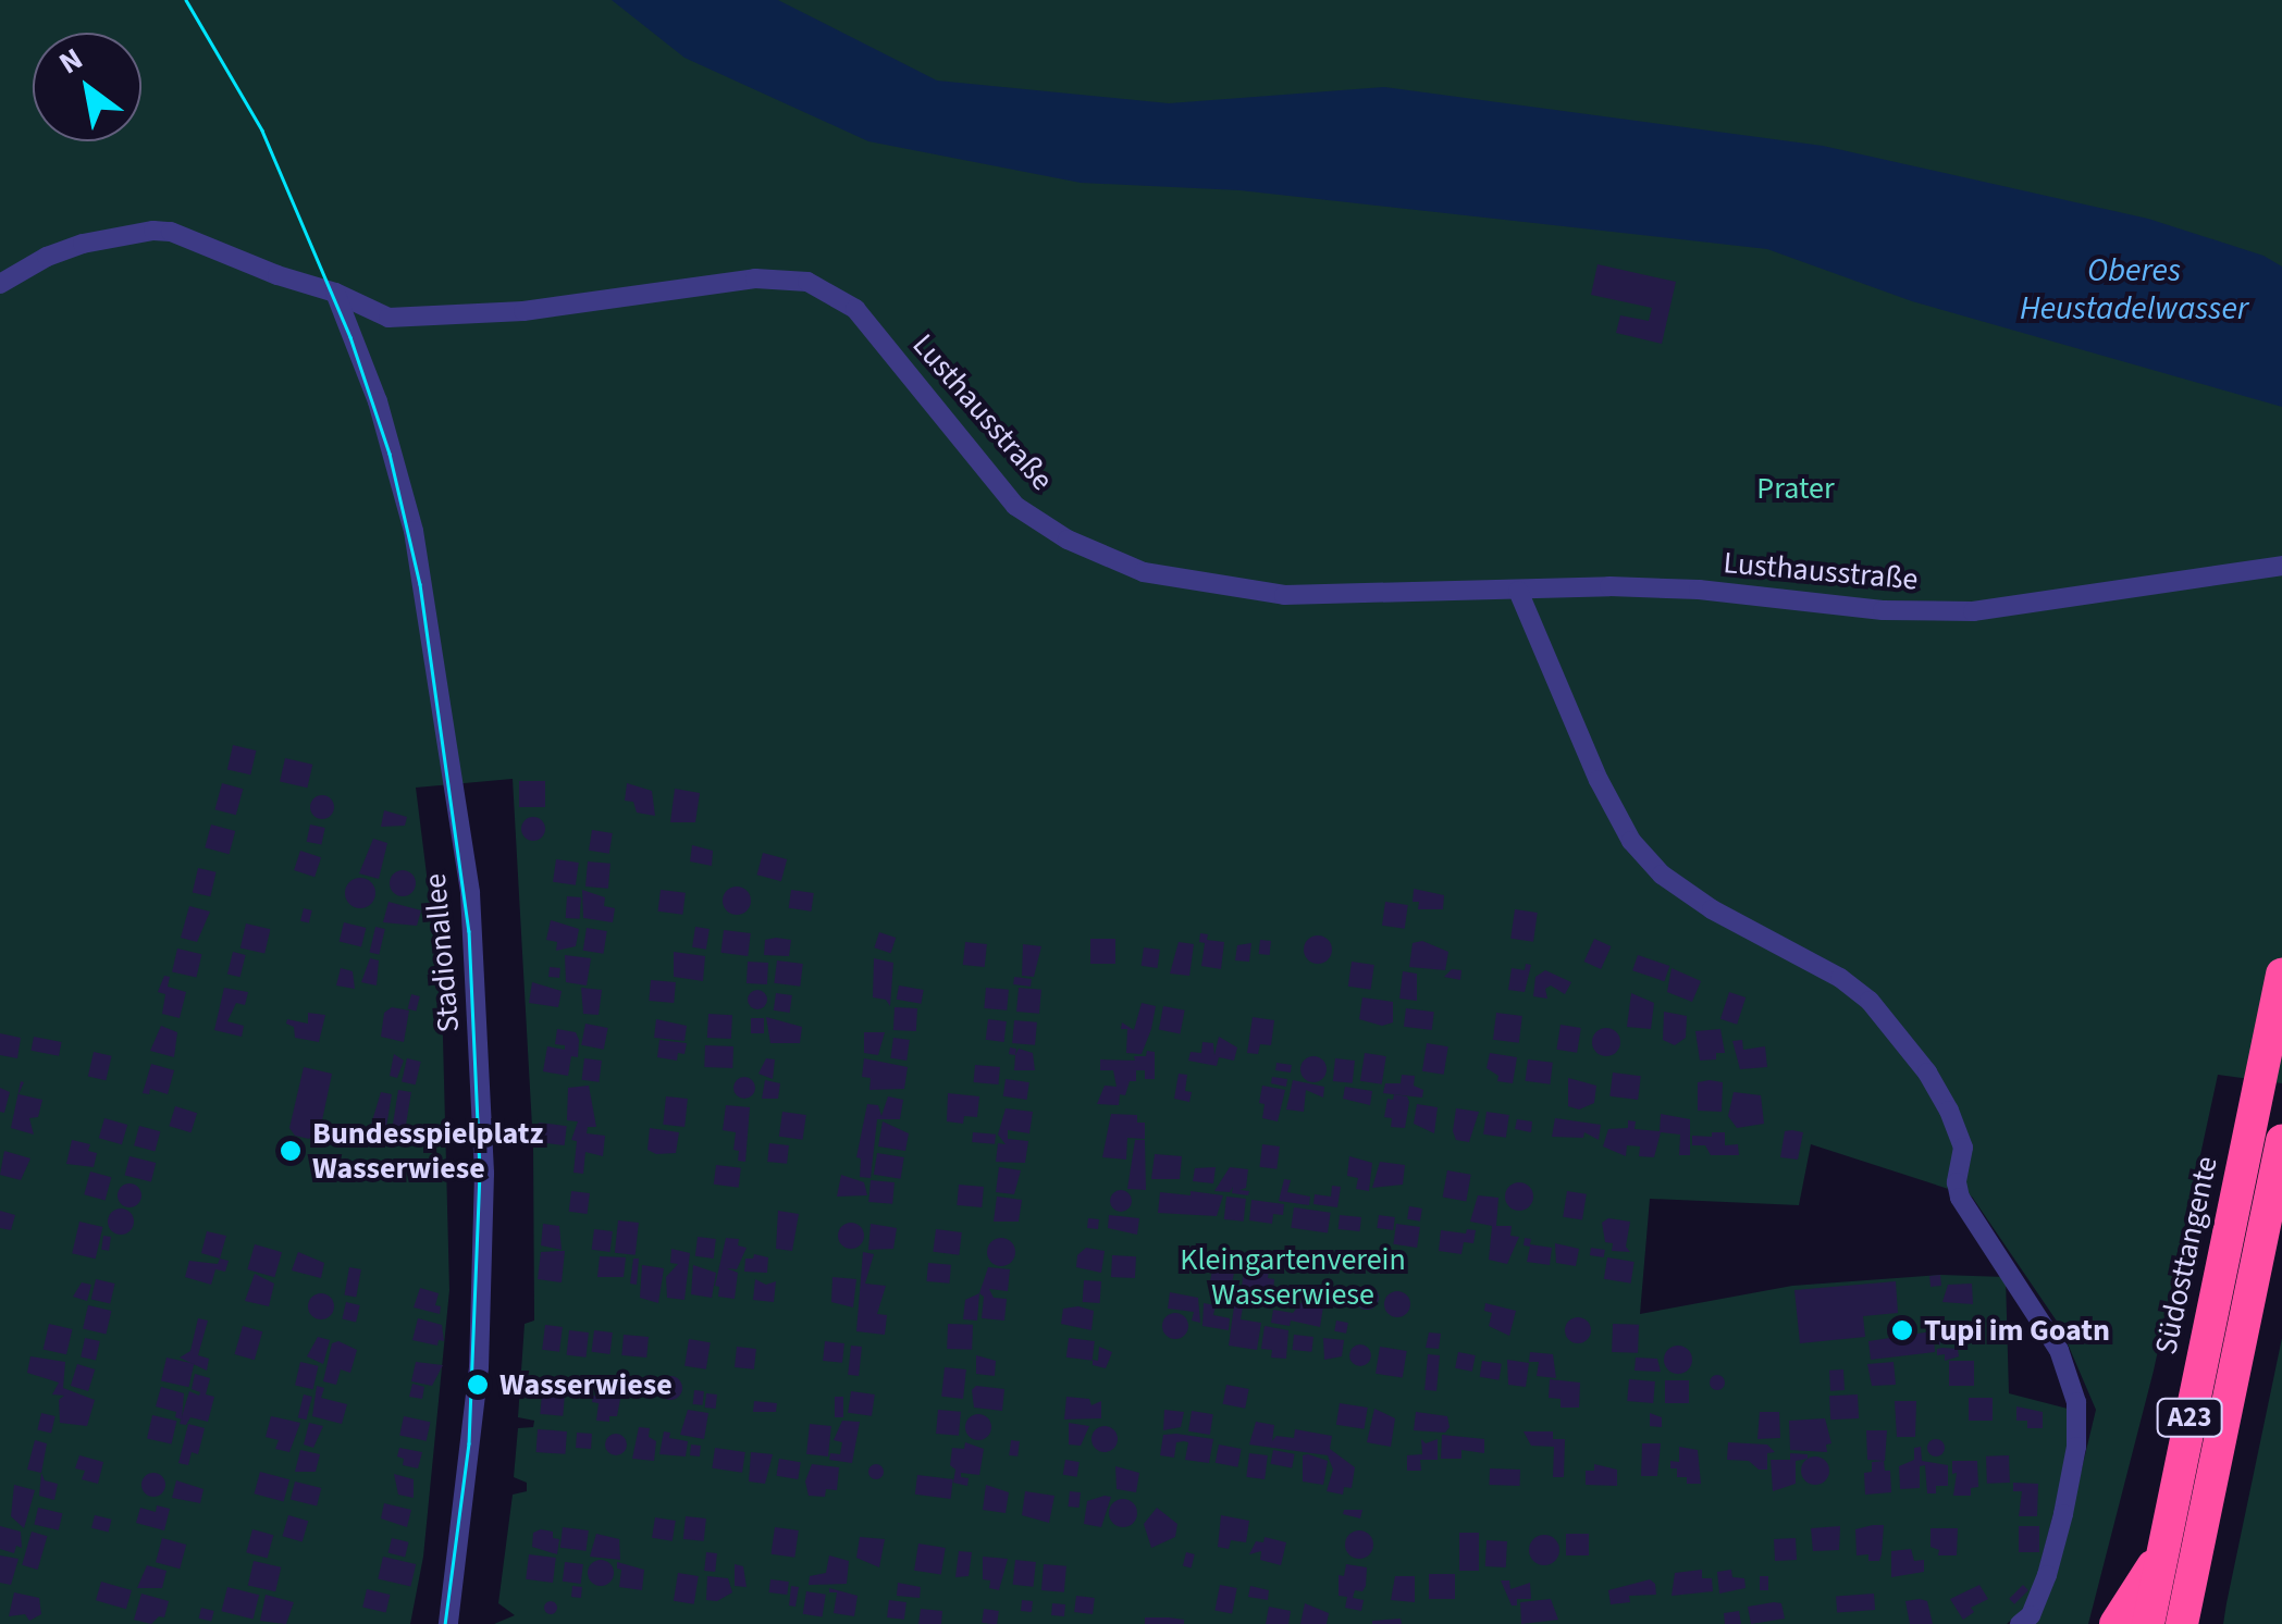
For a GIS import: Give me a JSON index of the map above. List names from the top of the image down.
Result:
{
  "streets": {
    "highway": ["Südosttangente", "A23"],
    "street": ["Lusthausstraße", "Stadionallee"]
  },
  "crossings": [
    ["Lusthausstraße", "Stadionallee"]
  ],
  "water": ["Oberes Heustadelwasser"],
  "parks": ["Prater", "Kleingartenverein Wasserwiese"],
  "places": ["Bundesspielplatz Wasserwiese", "Tupi im Goatn", "Wasserwiese"],
  "north": "top left"
}
